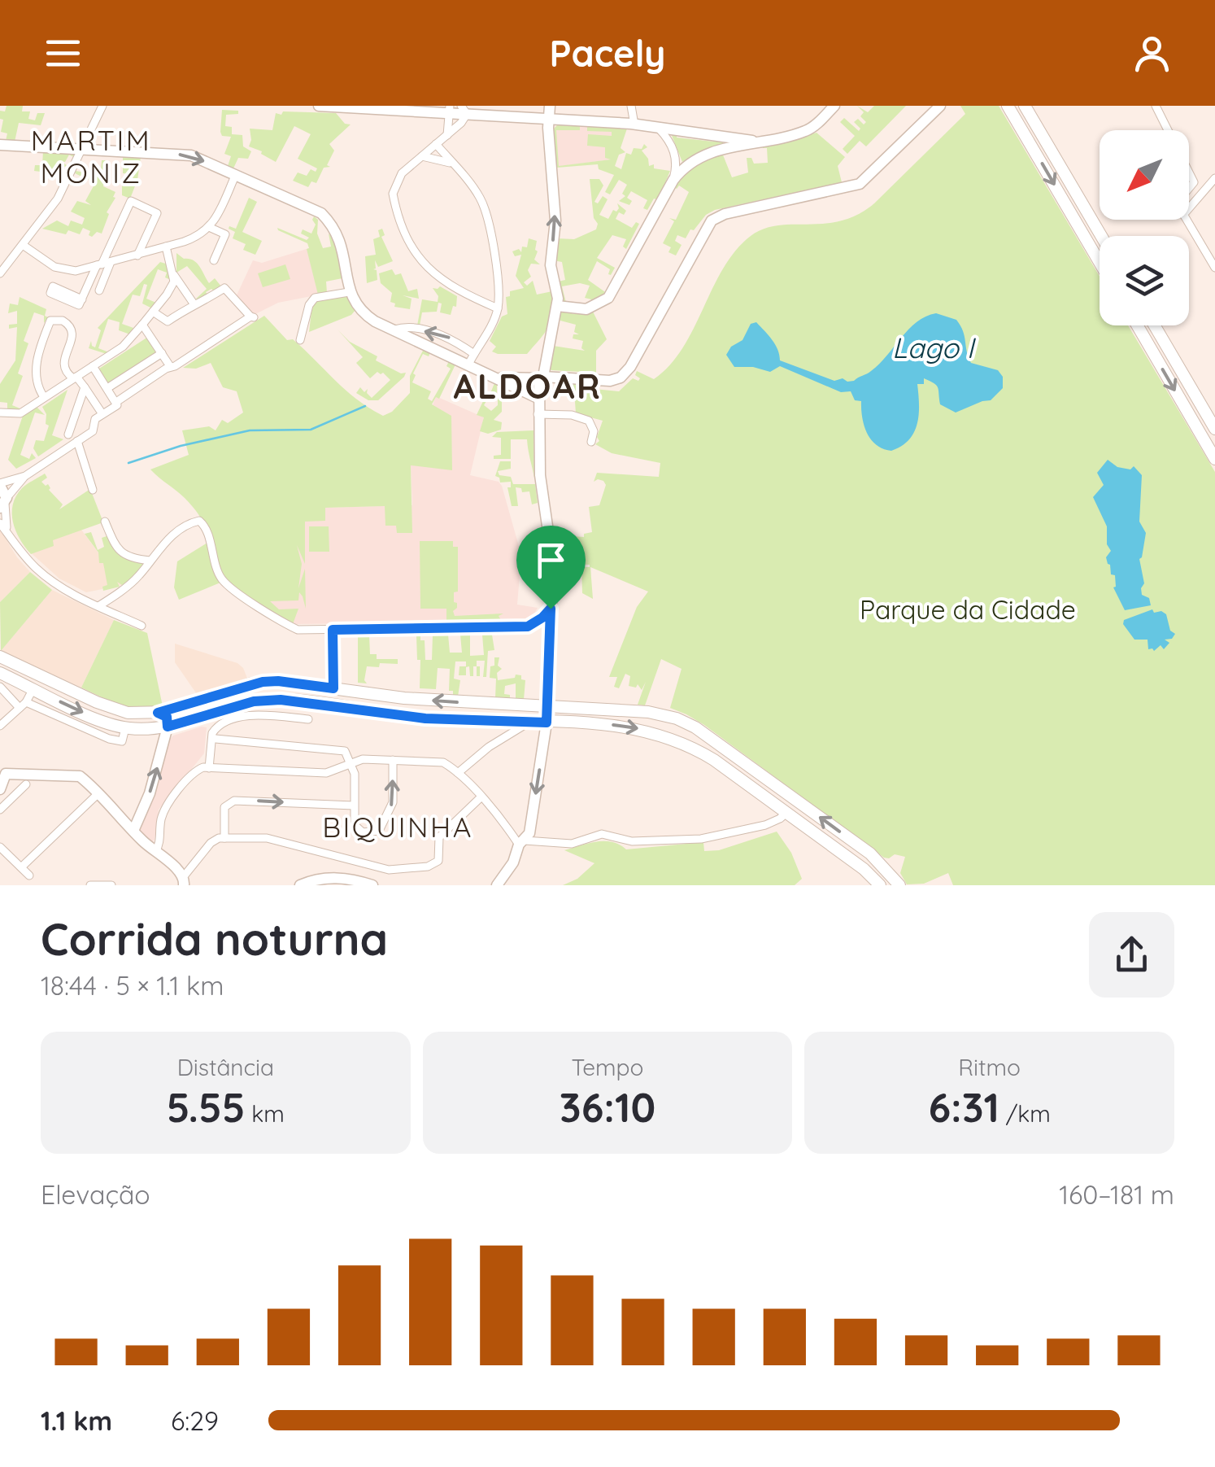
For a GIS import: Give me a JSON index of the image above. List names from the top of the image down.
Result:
{
  "districts": ["MARTIM MONIZ", "ALDOAR", "BIQUINHA"],
  "water": ["Lago I"],
  "parks": ["Parque da Cidade"],
  "north": "bottom left",
  "page": {
    "header": "Pacely",
    "heading": ["Corrida noturna", "18:44 · 5 × 1.1 km"],
    "stats": [
      ["Distância", "5.55 km"],
      ["Tempo", "36:10"],
      ["Ritmo", "6:31 /km"]
    ],
    "chart": ["Elevação", "160–181 m"],
    "list": [
      {
        "name": "1.1 km",
        "note": "6:29"
      }
    ]
  }
}
